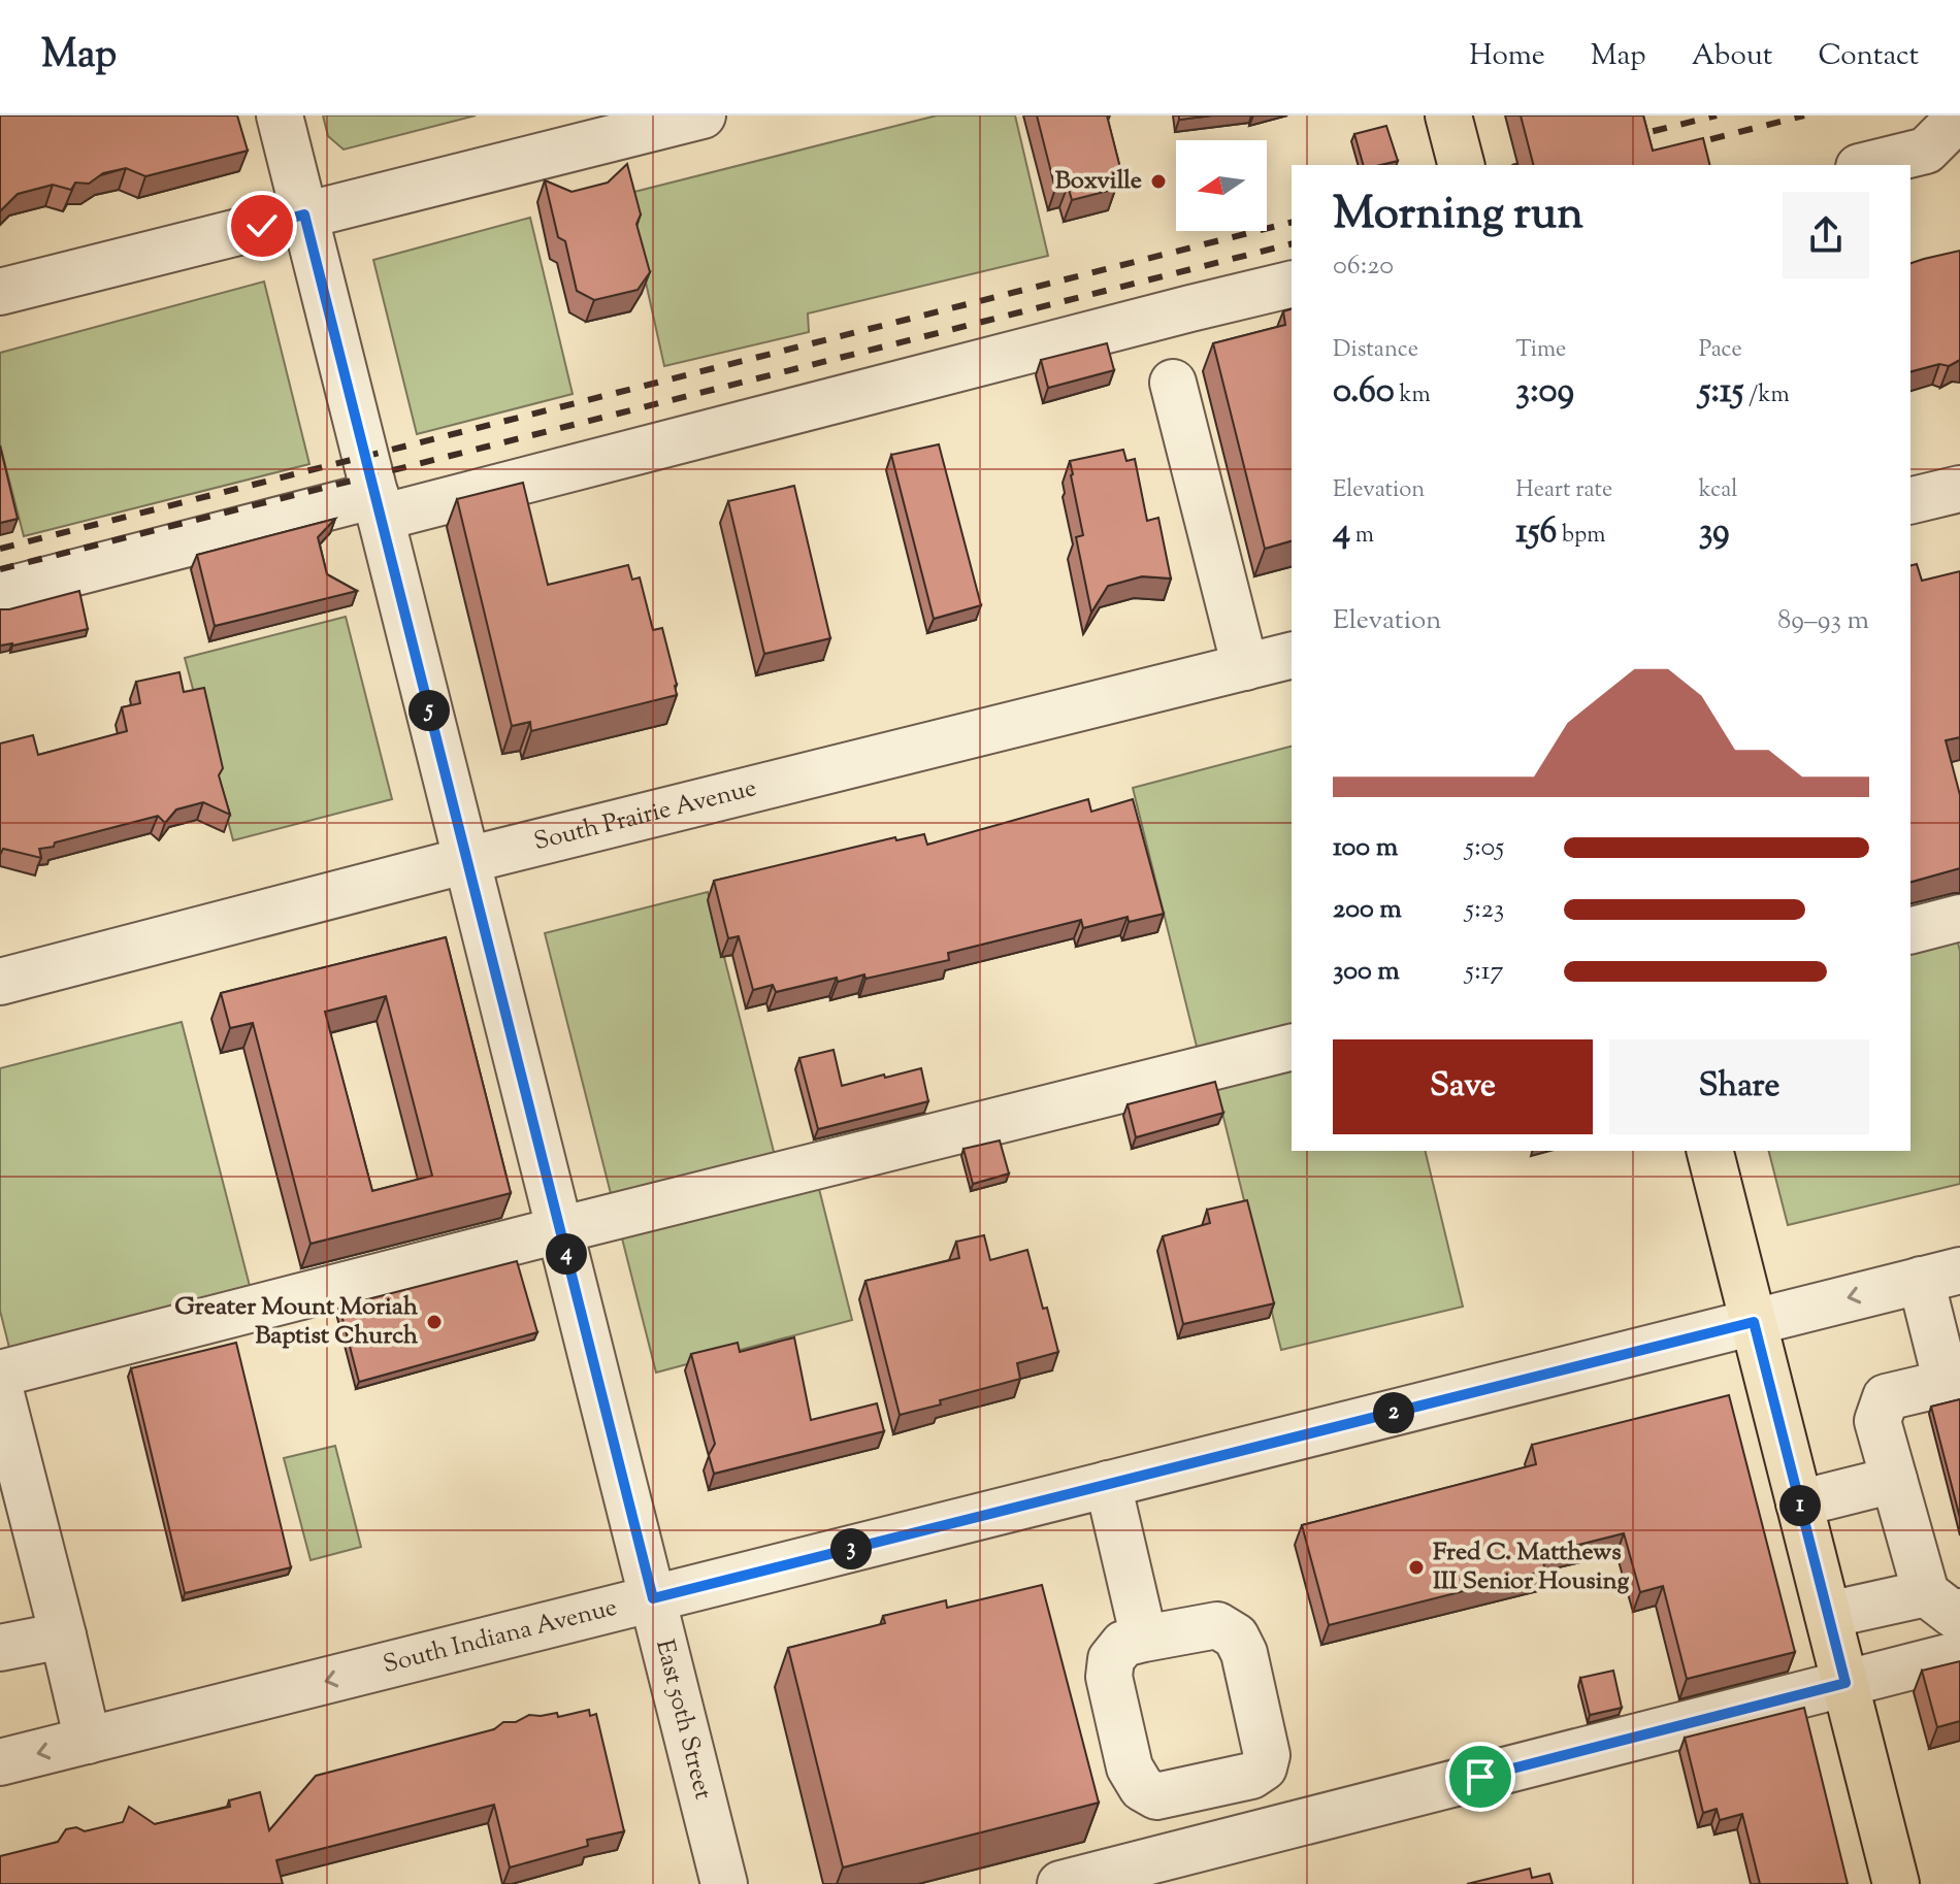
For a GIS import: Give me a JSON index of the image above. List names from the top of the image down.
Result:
{
  "streets": {
    "street": ["South Prairie Avenue", "South Indiana Avenue", "East 50th Street"]
  },
  "crossings": [
    ["South Prairie Avenue", "East 50th Street"],
    ["South Indiana Avenue", "East 50th Street"]
  ],
  "places": ["Boxville", "Greater Mount Moriah Baptist Church", "Fred C. Matthews III Senior Housing"],
  "north": "left",
  "page": {
    "header": "Map",
    "nav": [
      "Home",
      "Map",
      "About",
      "Contact"
    ],
    "heading": ["Morning run", "06:20"],
    "stats": [
      ["Distance", "0.60 km"],
      ["Time", "3:09"],
      ["Pace", "5:15 /km"],
      ["Elevation", "4 m"],
      ["Heart rate", "156 bpm"],
      ["kcal", "39"]
    ],
    "chart": ["Elevation", "89–93 m"],
    "pins": [
      "5",
      "4",
      "2",
      "1",
      "3"
    ],
    "list": [
      {
        "name": "100 m",
        "note": "5:05"
      },
      {
        "name": "200 m",
        "note": "5:23"
      },
      {
        "name": "300 m",
        "note": "5:17"
      }
    ],
    "buttons": ["Save", "Share"]
  }
}
